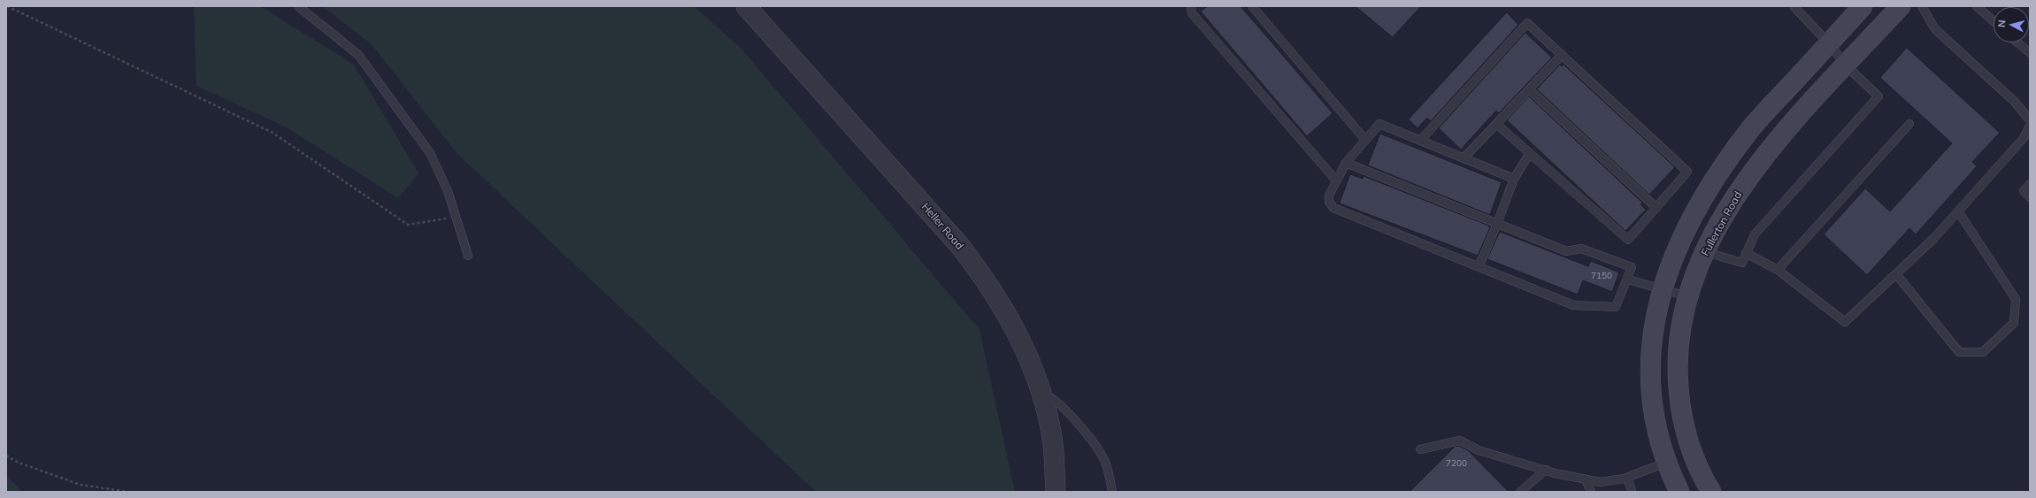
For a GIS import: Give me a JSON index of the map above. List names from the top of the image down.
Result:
{
  "streets": {
    "main road": ["Fullerton Road"],
    "street": ["Heller Road"]
  },
  "house_numbers": ["7150", "7200"],
  "north": "left"
}
